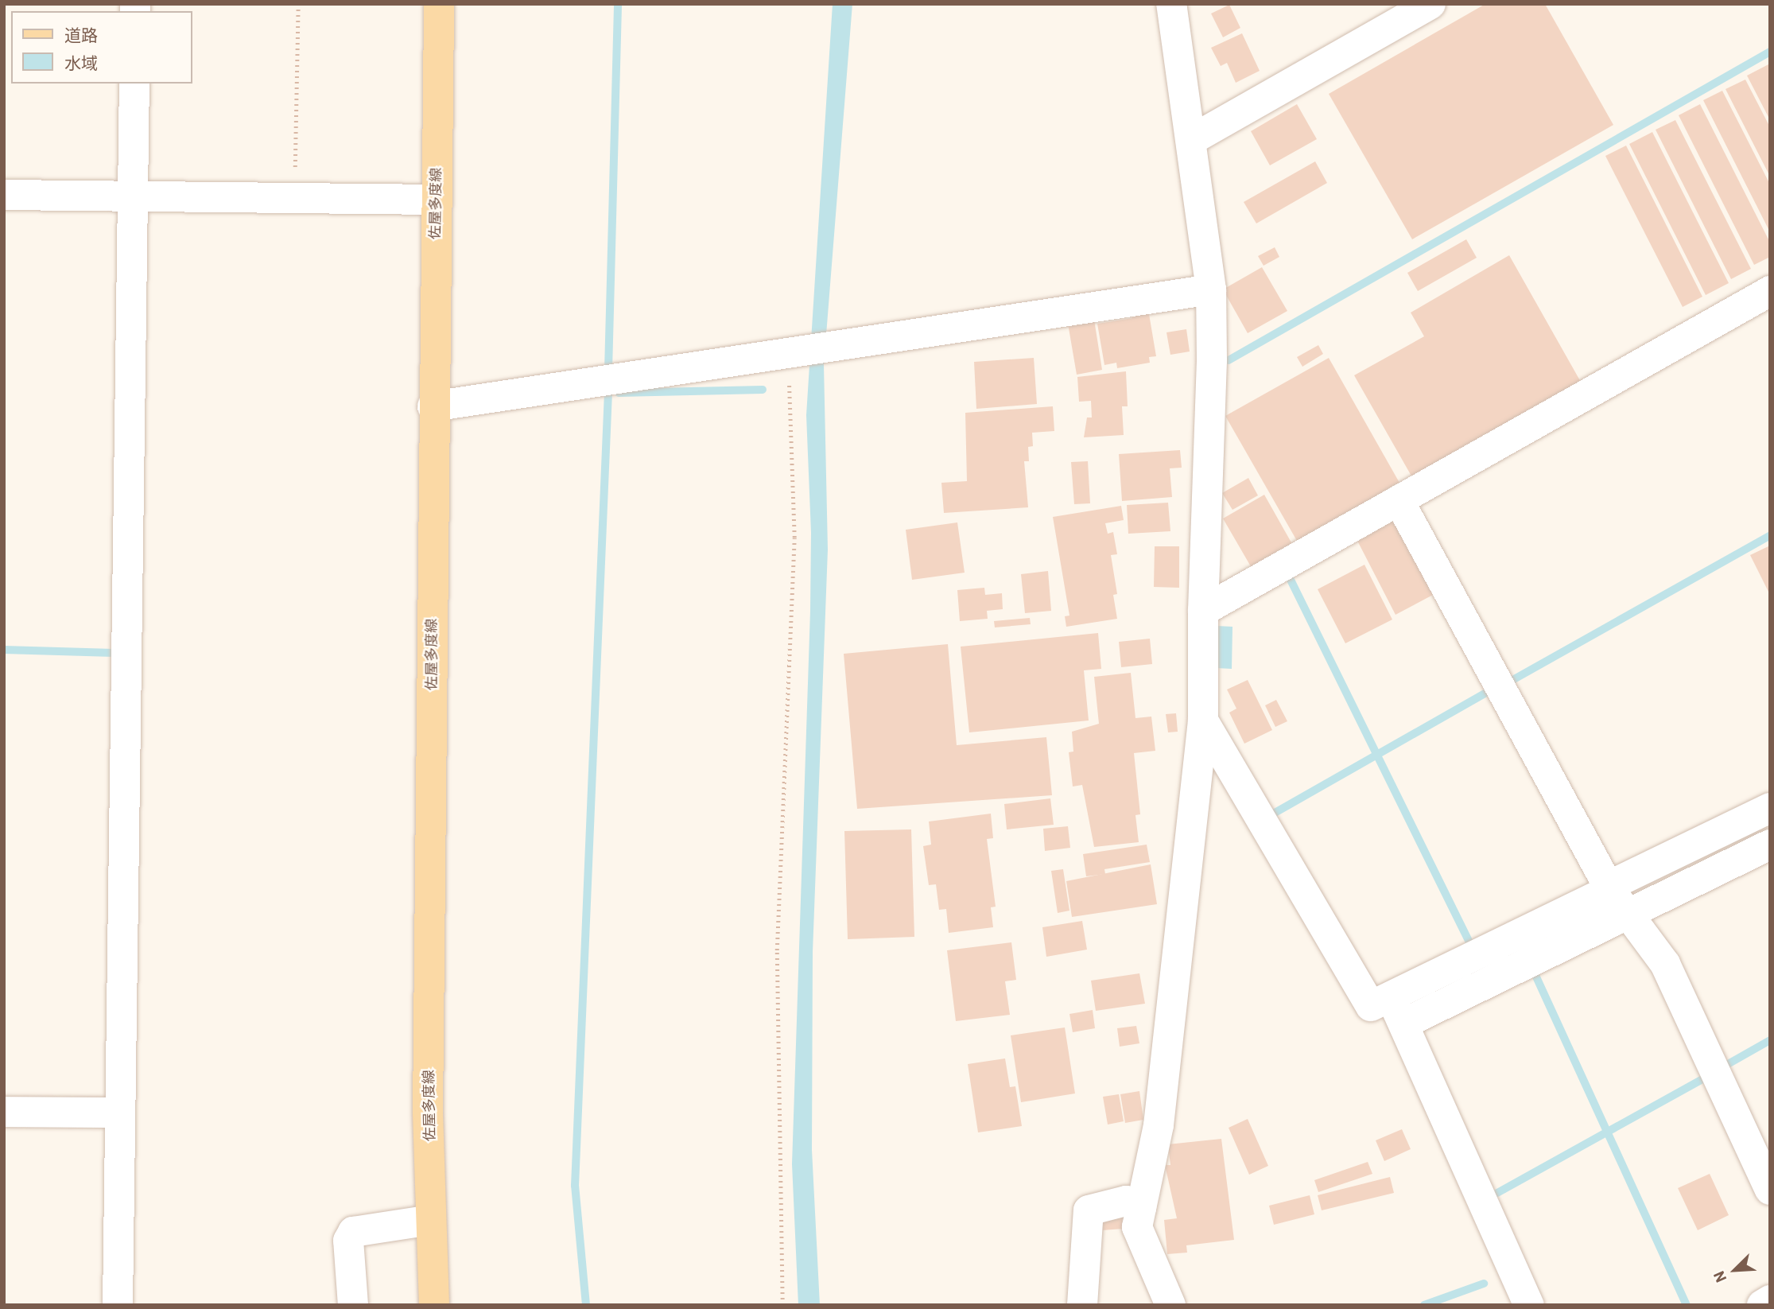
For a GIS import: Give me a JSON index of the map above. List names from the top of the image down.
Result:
{
  "streets": {
    "main road": ["佐屋多度線"]
  },
  "legend": ["道路", "水域"],
  "north": "bottom left"
}
